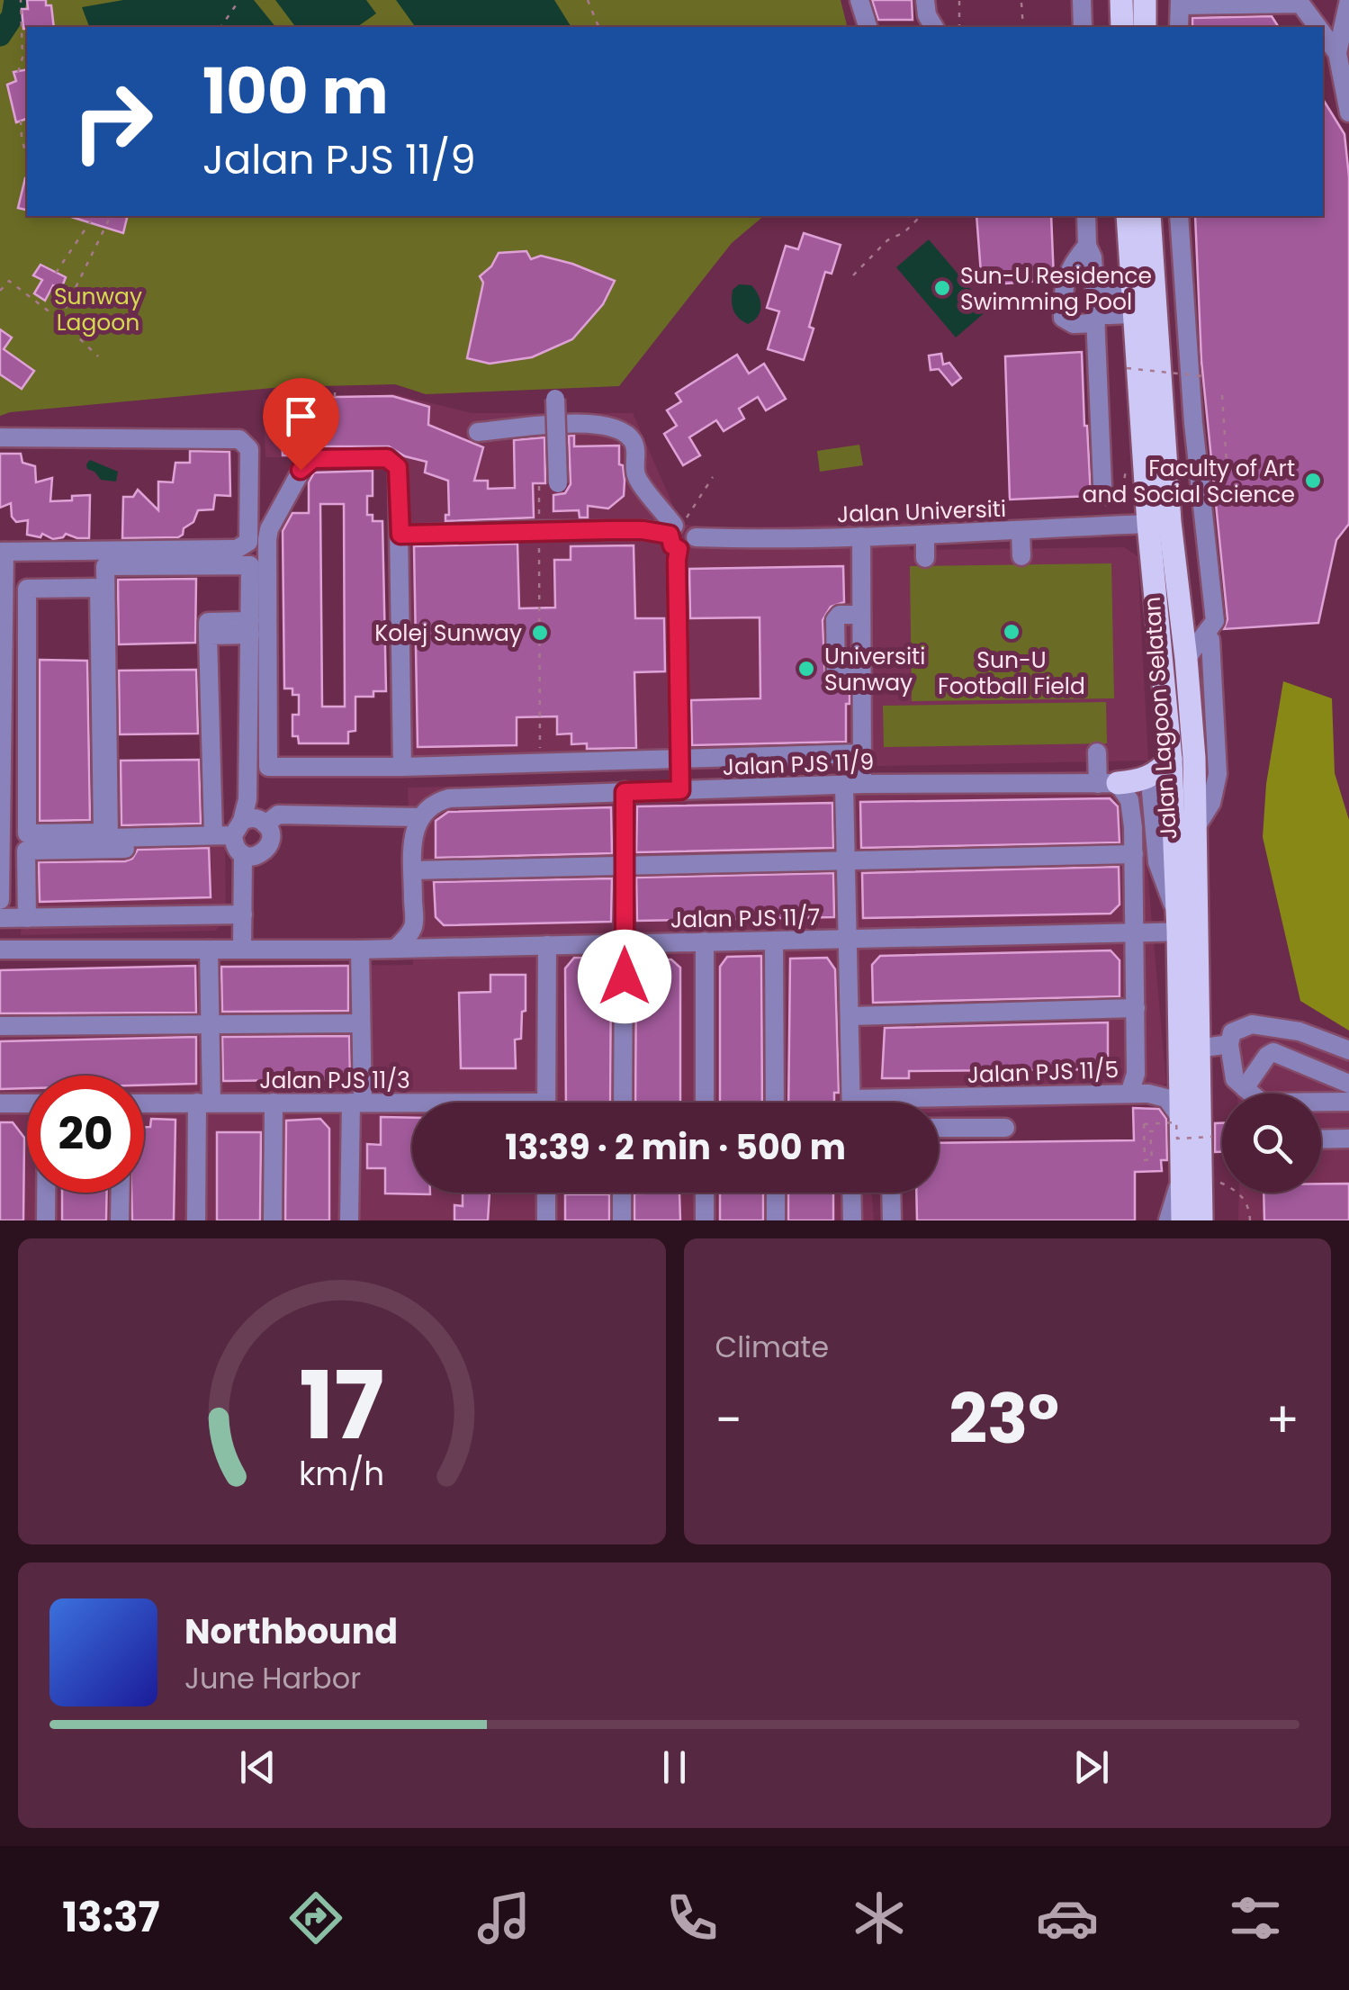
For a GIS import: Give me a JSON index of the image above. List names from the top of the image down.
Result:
{
  "streets": {
    "main road": ["Jalan Lagoon Selatan"],
    "street": [
      "Jalan Universiti",
      "Jalan PJS 11/9",
      "Jalan PJS 11/7",
      "Jalan PJS 11/5",
      "Jalan PJS 11/3"
    ]
  },
  "crossings": [
    ["Jalan Universiti", "Jalan Lagoon Selatan"],
    ["Jalan Lagoon Selatan", "Jalan PJS 11/7"],
    ["Jalan PJS 11/7", "Jalan PJS 11/5"]
  ],
  "parks": ["Sunway Lagoon"],
  "places": [
    "Sun-U Residence Swimming Pool",
    "Faculty of Art and Social Science",
    "Sun-U Football Field",
    "Kolej Sunway",
    "Universiti Sunway"
  ],
  "page": {
    "turn": ["100 m", "Jalan PJS 11/9"],
    "limit": "20",
    "trip": "13:39 · 2 min · 500 m",
    "tile": "Climate",
    "heat": ["−", "23°", "+"],
    "song": ["Northbound", "June Harbor"],
    "tabs": "13:37",
    "gauge": ["17", "km/h"]
  }
}
